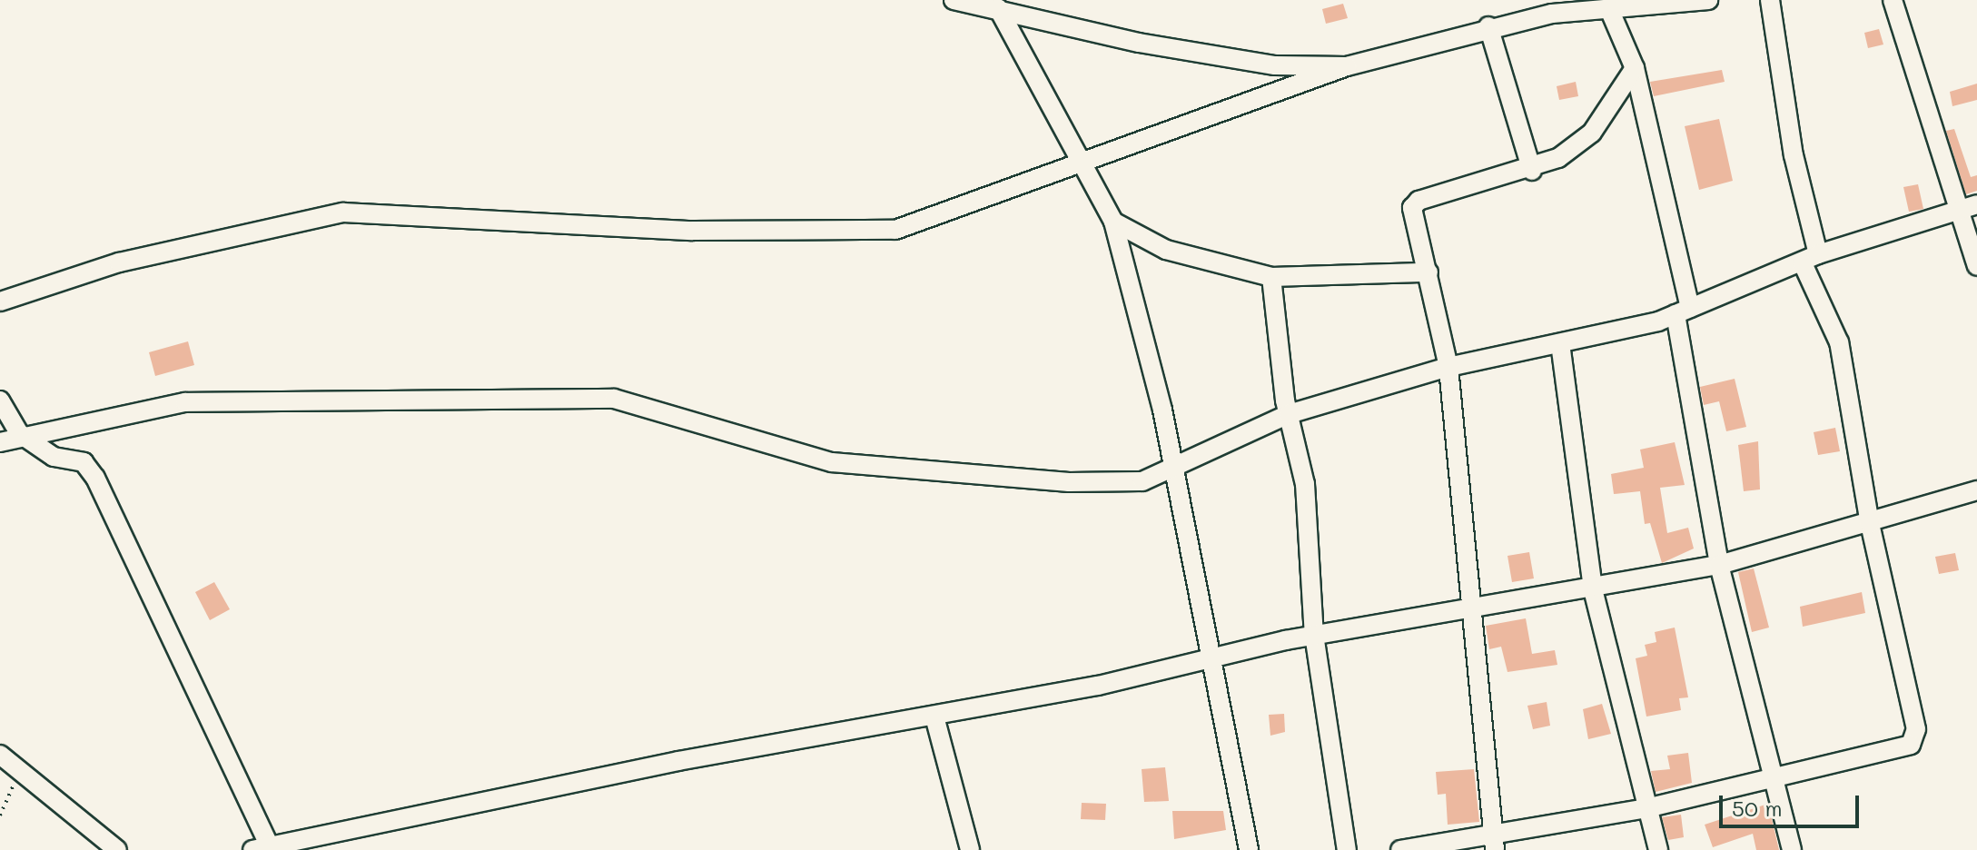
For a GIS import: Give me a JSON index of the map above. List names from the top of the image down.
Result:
{
  "scale_bar": "50 m"
}
